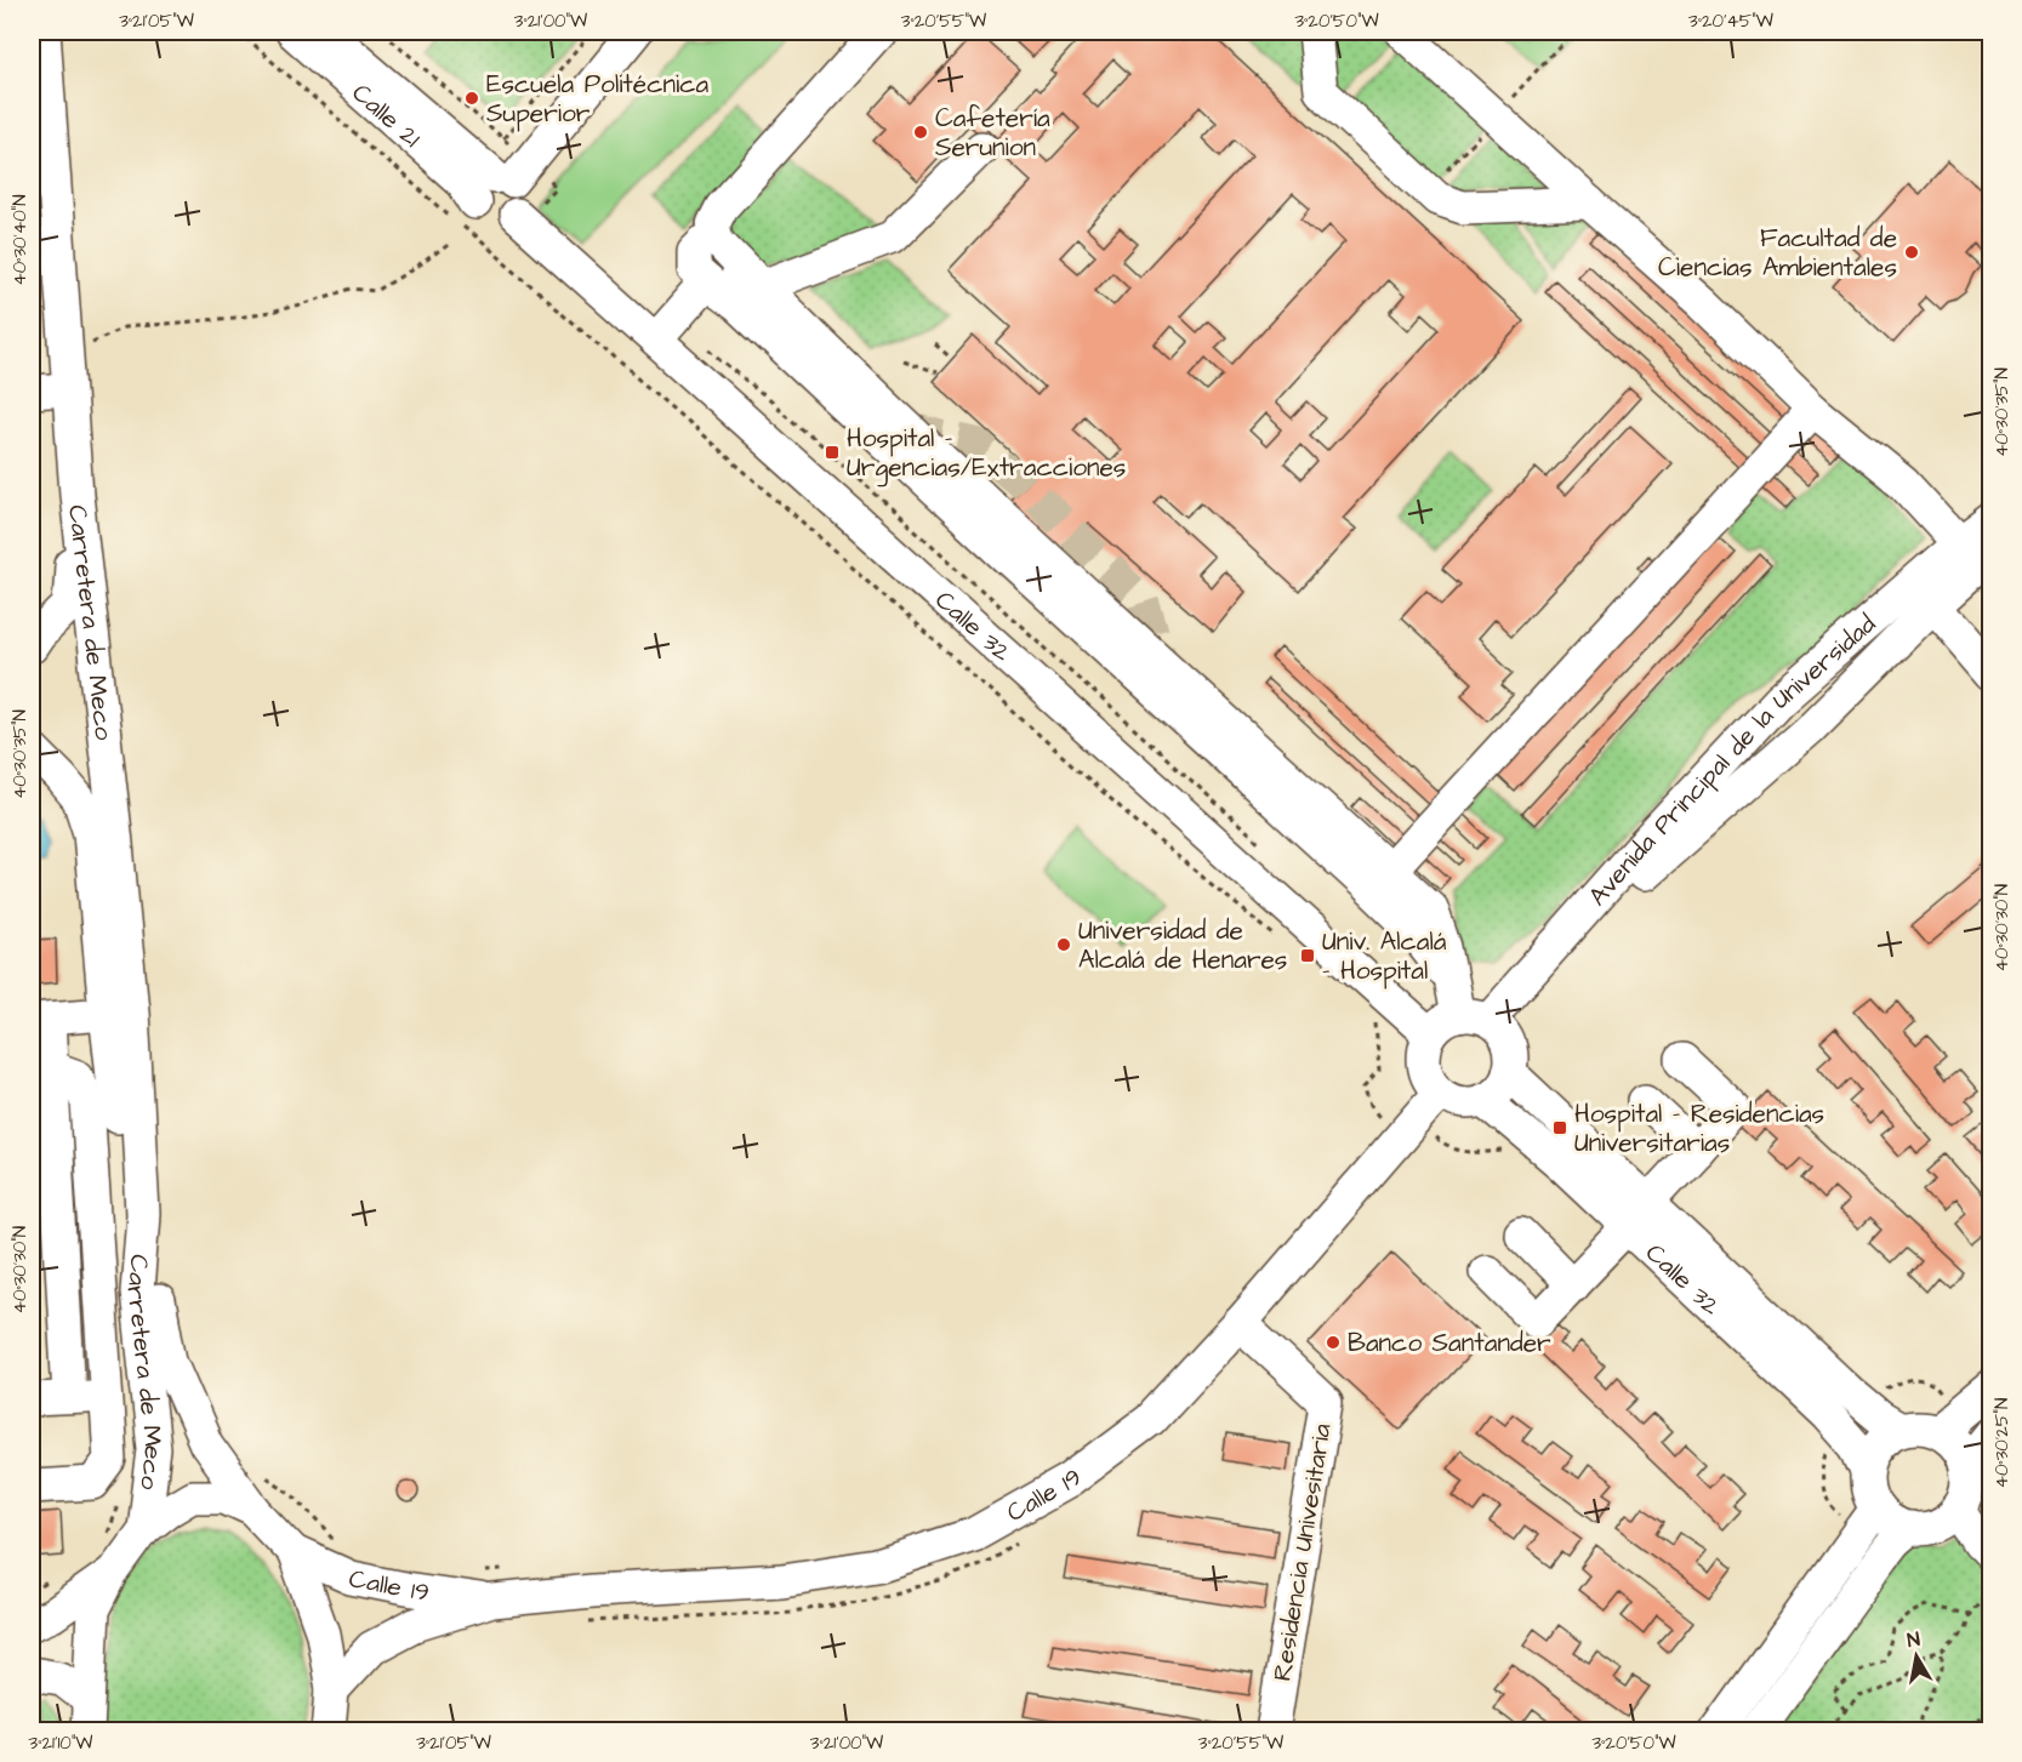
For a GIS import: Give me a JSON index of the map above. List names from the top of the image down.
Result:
{
  "streets": {
    "street": [
      "Calle 21",
      "Carretera de Meco",
      "Calle 32",
      "Avenida Principal de la Universidad",
      "Calle 19",
      "Residencia Univesitaria"
    ]
  },
  "crossings": [
    ["Carretera de Meco", "Calle 19"],
    ["Calle 32", "Avenida Principal de la Universidad"],
    ["Calle 32", "Calle 19"],
    ["Avenida Principal de la Universidad", "Calle 19"],
    ["Calle 19", "Residencia Univesitaria"]
  ],
  "places": {
    "other": [
      "Escuela Politécnica Superior",
      "Cafetería Serunion",
      "Facultad de Ciencias Ambientales",
      "Universidad de Alcalá de Henares",
      "Banco Santander"
    ],
    "transit": ["Hospital - Urgencias/Extracciones", "Univ. Alcalá - Hospital", "Hospital - Residencias Universitarias"]
  },
  "north": "top",
  "coordinates": [
    "3°21'05\"W",
    "3°21'00\"W",
    "3°20'55\"W",
    "3°20'50\"W",
    "3°20'45\"W",
    "40°30'40\"N",
    "40°30'35\"N",
    "40°30'30\"N",
    "40°30'25\"N",
    "3°21'10\"W"
  ]
}
